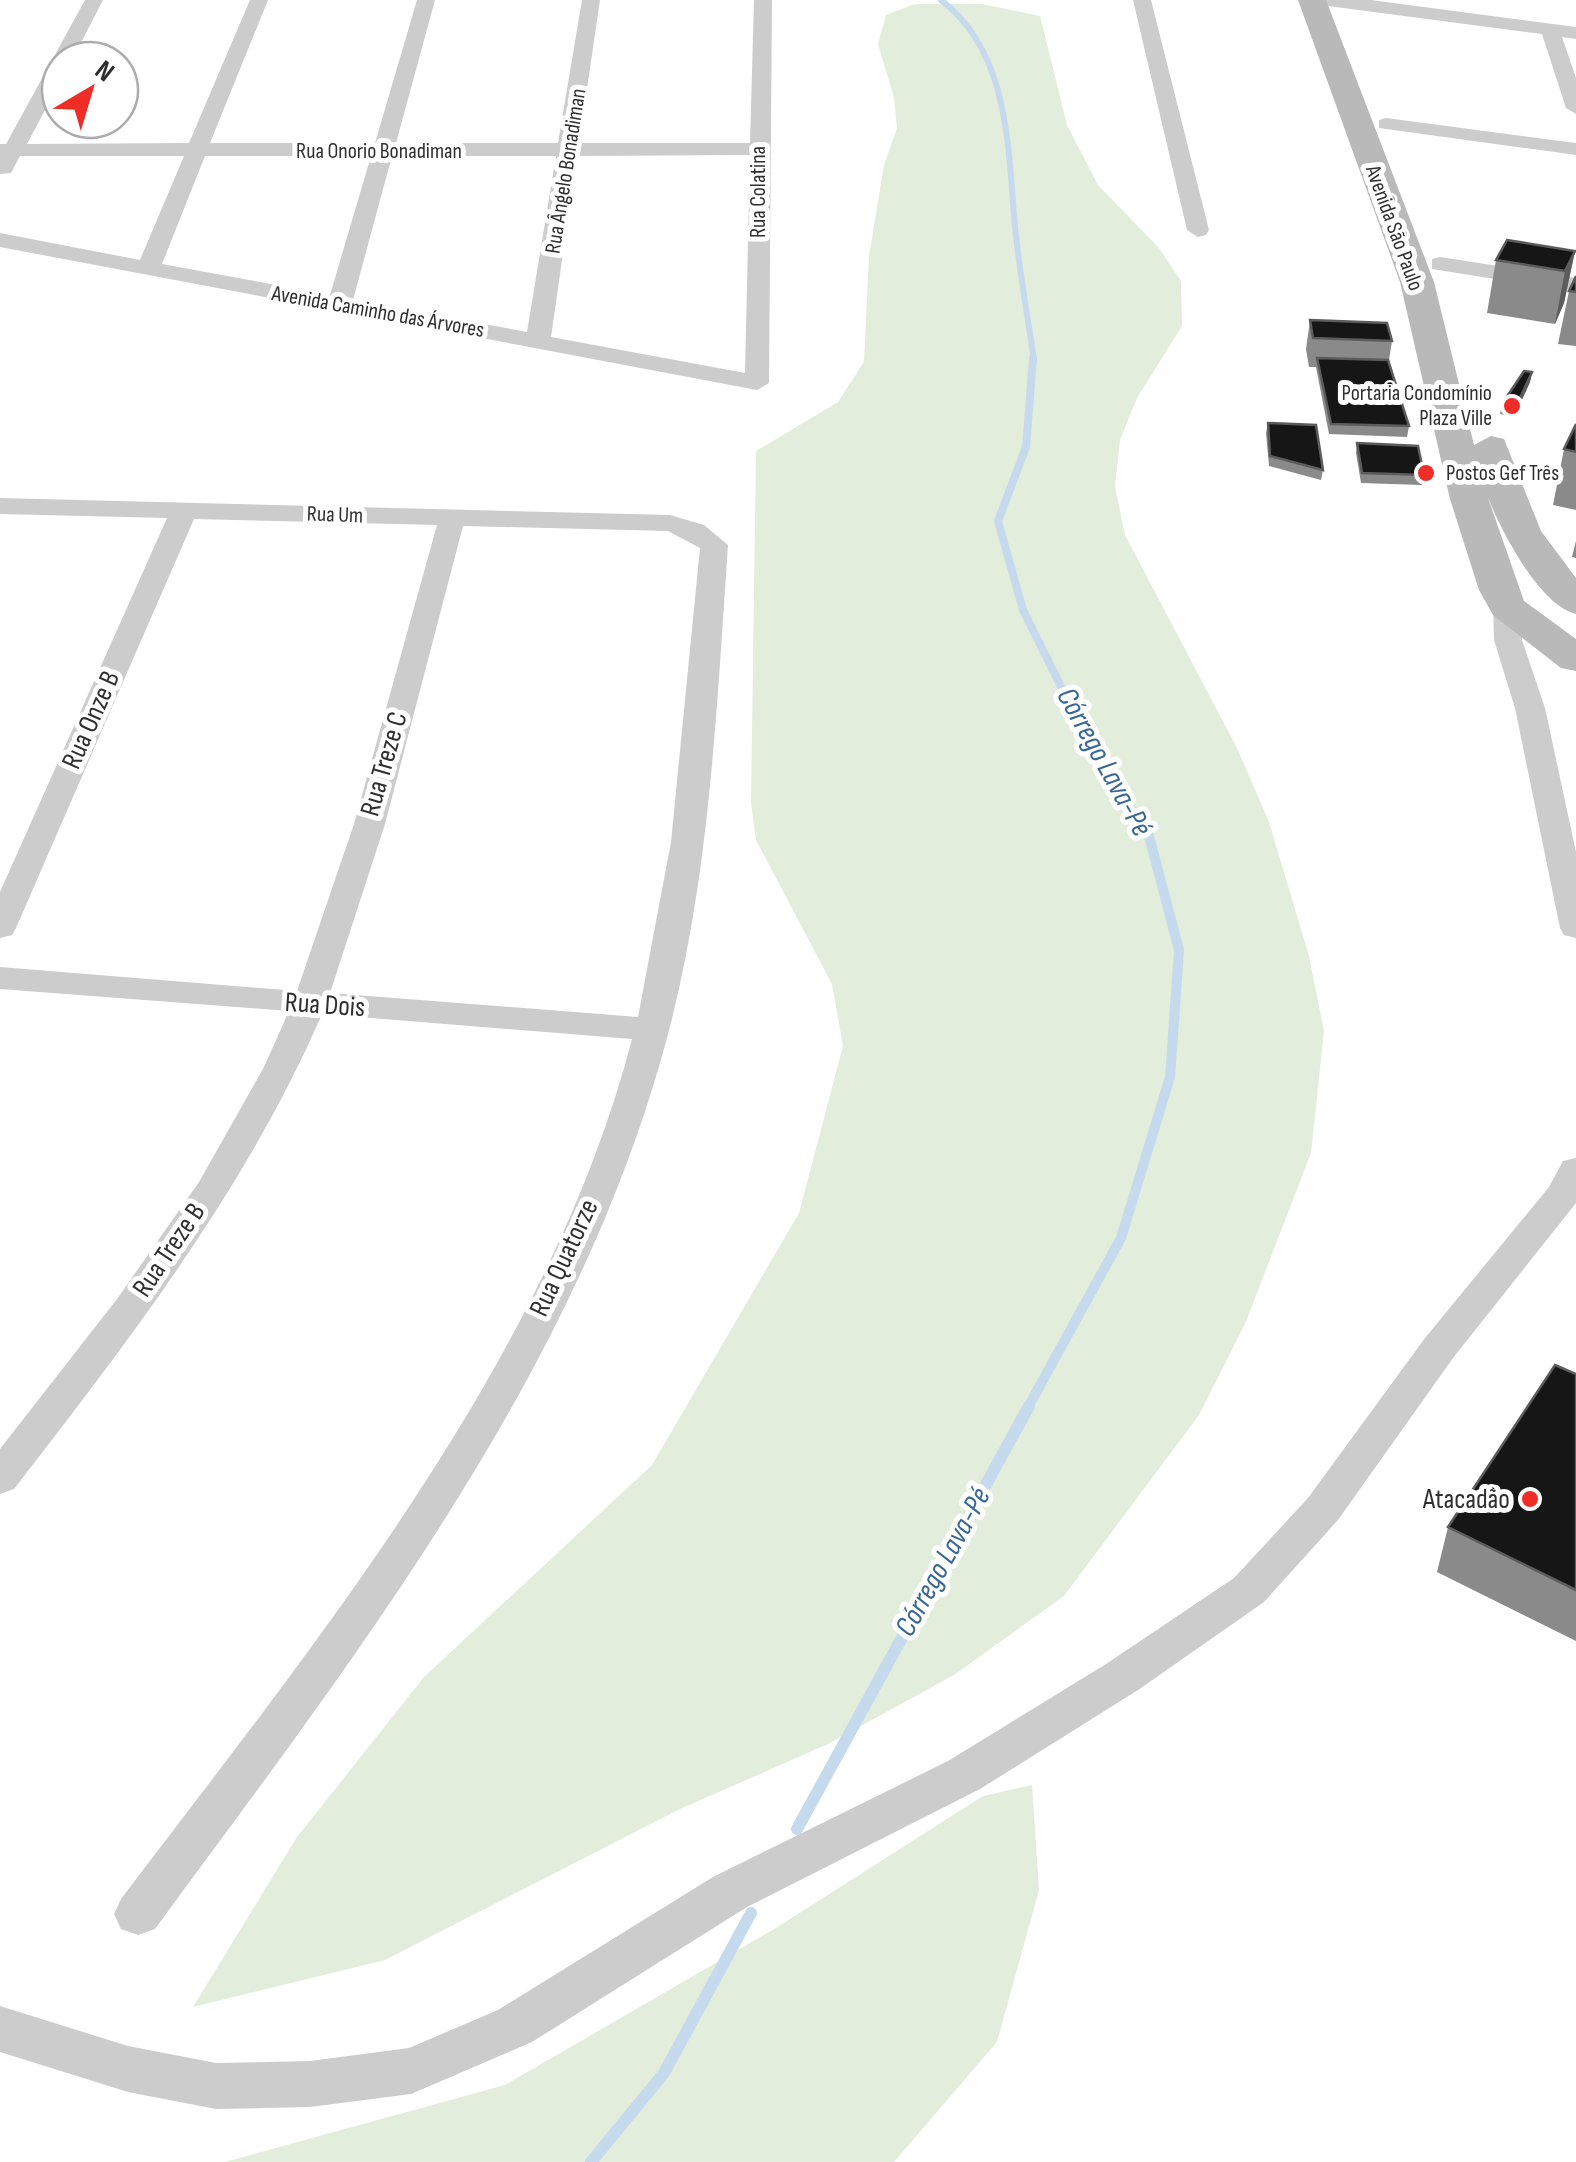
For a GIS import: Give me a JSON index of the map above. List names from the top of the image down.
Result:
{
  "streets": {
    "street": [
      "Rua Onorio Bonadiman",
      "Rua Ângelo Bonadiman",
      "Rua Colatina",
      "Avenida São Paulo",
      "Avenida Caminho das Árvores",
      "Rua Um",
      "Rua Onze B",
      "Rua Treze C",
      "Rua Dois",
      "Rua Treze B",
      "Rua Quatorze"
    ]
  },
  "crossings": [
    ["Rua Onorio Bonadiman", "Rua Ângelo Bonadiman"],
    ["Rua Onorio Bonadiman", "Rua Colatina"],
    ["Rua Ângelo Bonadiman", "Avenida Caminho das Árvores"],
    ["Rua Colatina", "Avenida Caminho das Árvores"],
    ["Rua Um", "Rua Onze B"],
    ["Rua Um", "Rua Treze C"],
    ["Rua Um", "Rua Quatorze"],
    ["Rua Treze C", "Rua Dois"],
    ["Rua Treze C", "Rua Treze B"],
    ["Rua Dois", "Rua Treze B"],
    ["Rua Dois", "Rua Quatorze"]
  ],
  "water": ["Córrego Lava-Pé"],
  "places": ["Portaria Condomínio Plaza Ville", "Postos Gef Três", "Atacadão"],
  "north": "top right"
}
